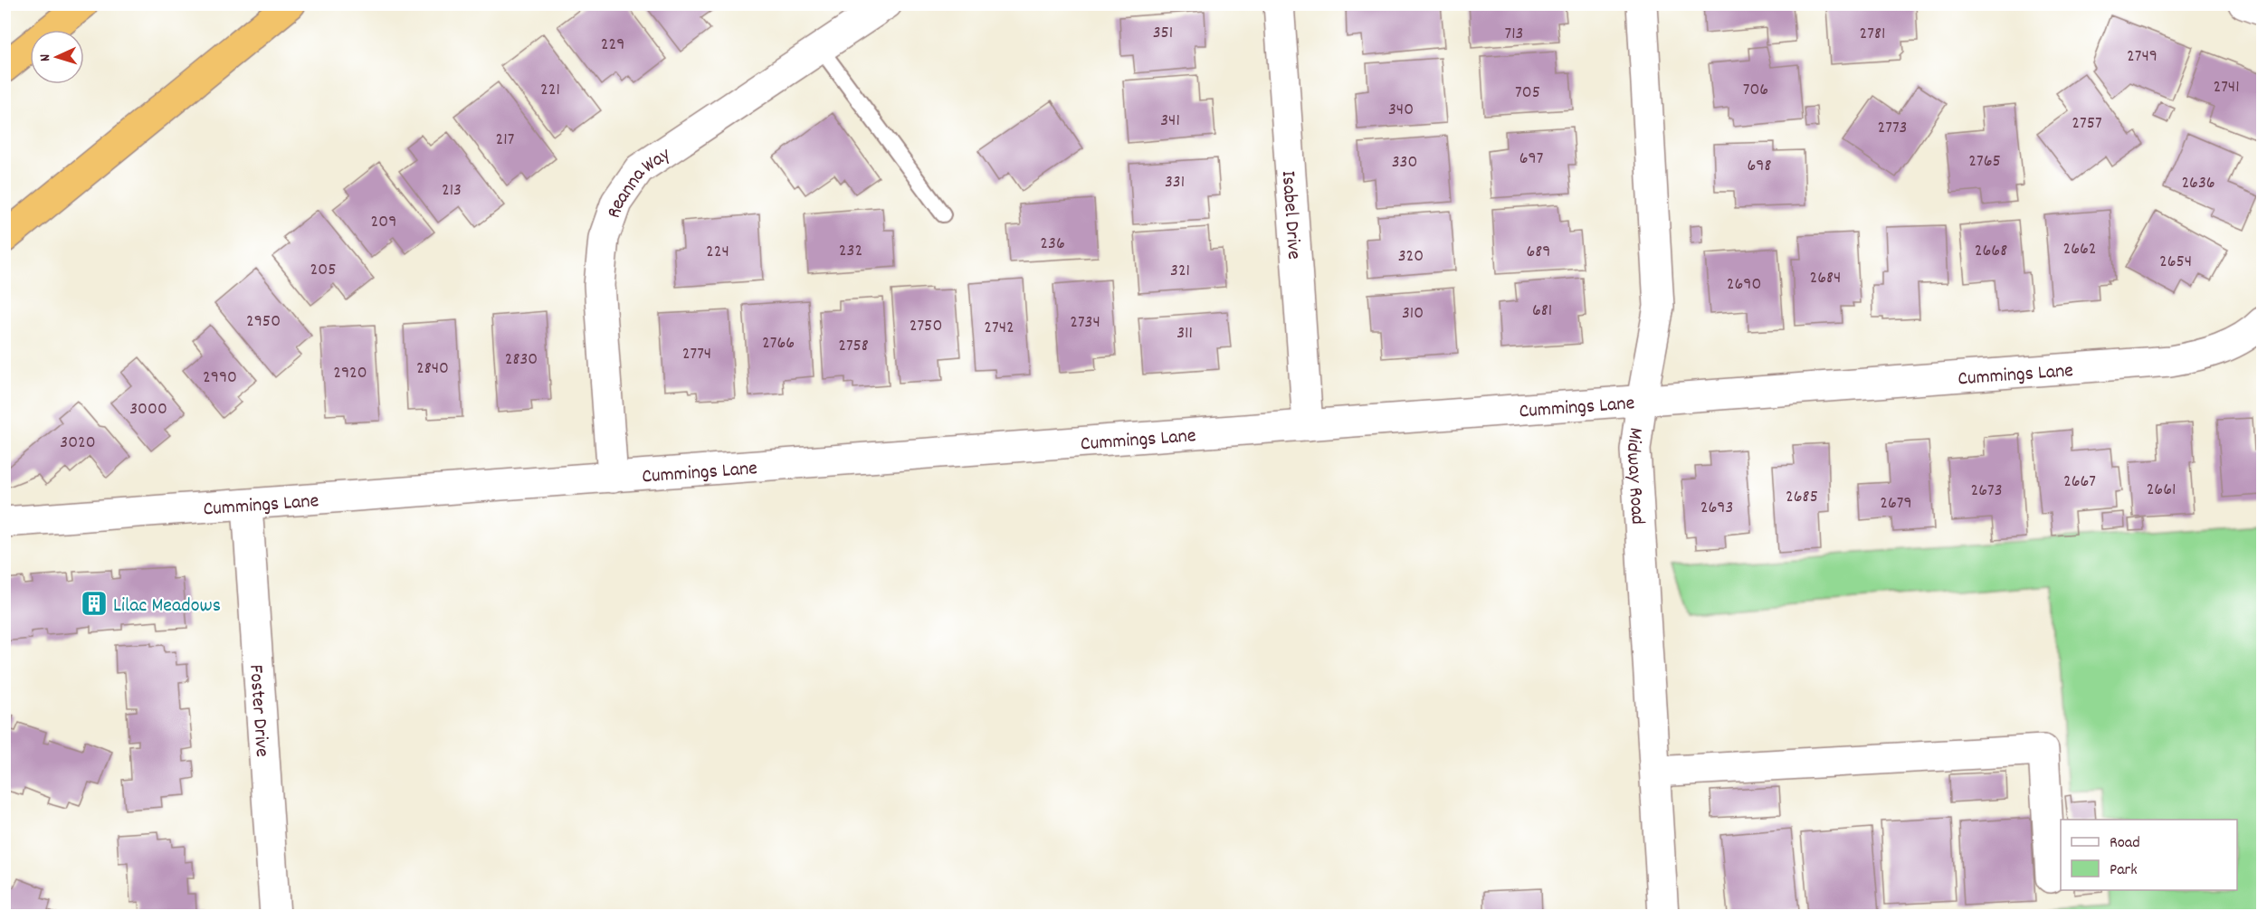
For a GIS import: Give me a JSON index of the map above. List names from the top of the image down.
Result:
{
  "streets": {
    "street": [
      "Reanna Way",
      "Isabel Drive",
      "Cummings Lane",
      "Midway Road",
      "Foster Drive"
    ]
  },
  "crossings": [
    ["Reanna Way", "Cummings Lane"],
    ["Isabel Drive", "Cummings Lane"],
    ["Cummings Lane", "Midway Road"],
    ["Cummings Lane", "Foster Drive"]
  ],
  "places": {
    "building": ["Lilac Meadows"]
  },
  "house_numbers": [
    "351",
    "713",
    "2781",
    "229",
    "2749",
    "2741",
    "221",
    "706",
    "705",
    "340",
    "341",
    "2757",
    "2773",
    "217",
    "697",
    "2765",
    "330",
    "698",
    "331",
    "2636",
    "213",
    "209",
    "236",
    "2662",
    "232",
    "2668",
    "224",
    "689",
    "320",
    "2654",
    "205",
    "321",
    "2684",
    "2690",
    "681",
    "310",
    "2950",
    "2734",
    "2750",
    "2742",
    "311",
    "2766",
    "2758",
    "2774",
    "2830",
    "2840",
    "2920",
    "2990",
    "3000",
    "3020",
    "2667",
    "2661",
    "2673",
    "2685",
    "2679",
    "2693"
  ],
  "legend": ["Road", "Park"],
  "north": "left"
}
